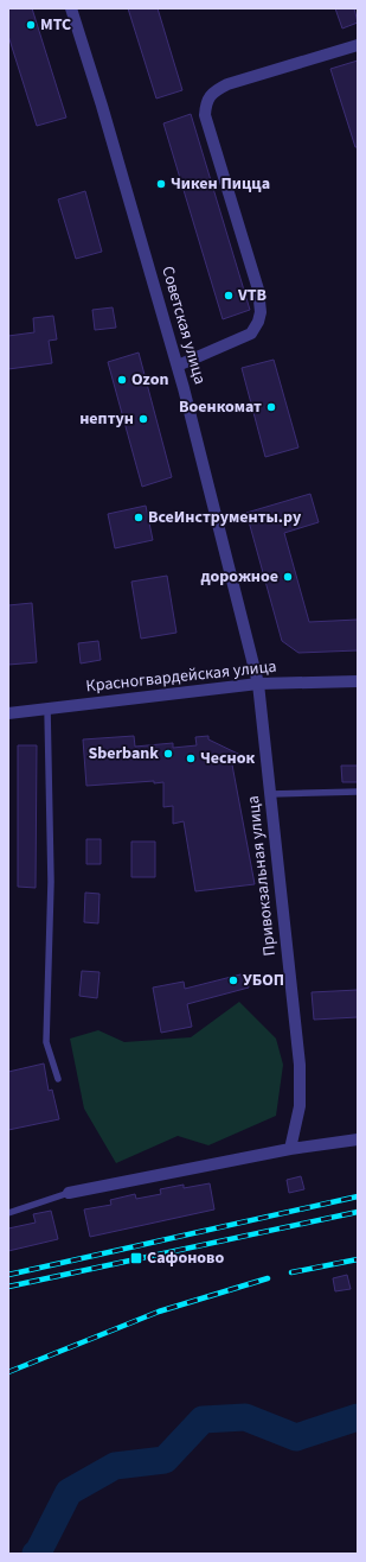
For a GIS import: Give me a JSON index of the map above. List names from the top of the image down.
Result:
{
  "streets": {
    "street": ["Советская улица", "Красногвардейская улица", "Привокзальная улица"]
  },
  "crossings": [
    ["Советская улица", "Красногвардейская улица"],
    ["Советская улица", "Привокзальная улица"],
    ["Красногвардейская улица", "Привокзальная улица"]
  ],
  "places": {
    "other": [
      "МТС",
      "Чикен Пицца",
      "VTB",
      "Ozon",
      "Военкомат",
      "нептун",
      "ВсеИнструменты.ру",
      "дорожное",
      "Sberbank",
      "Чеснок",
      "УБОП"
    ],
    "transit": ["Сафоново"]
  }
}
